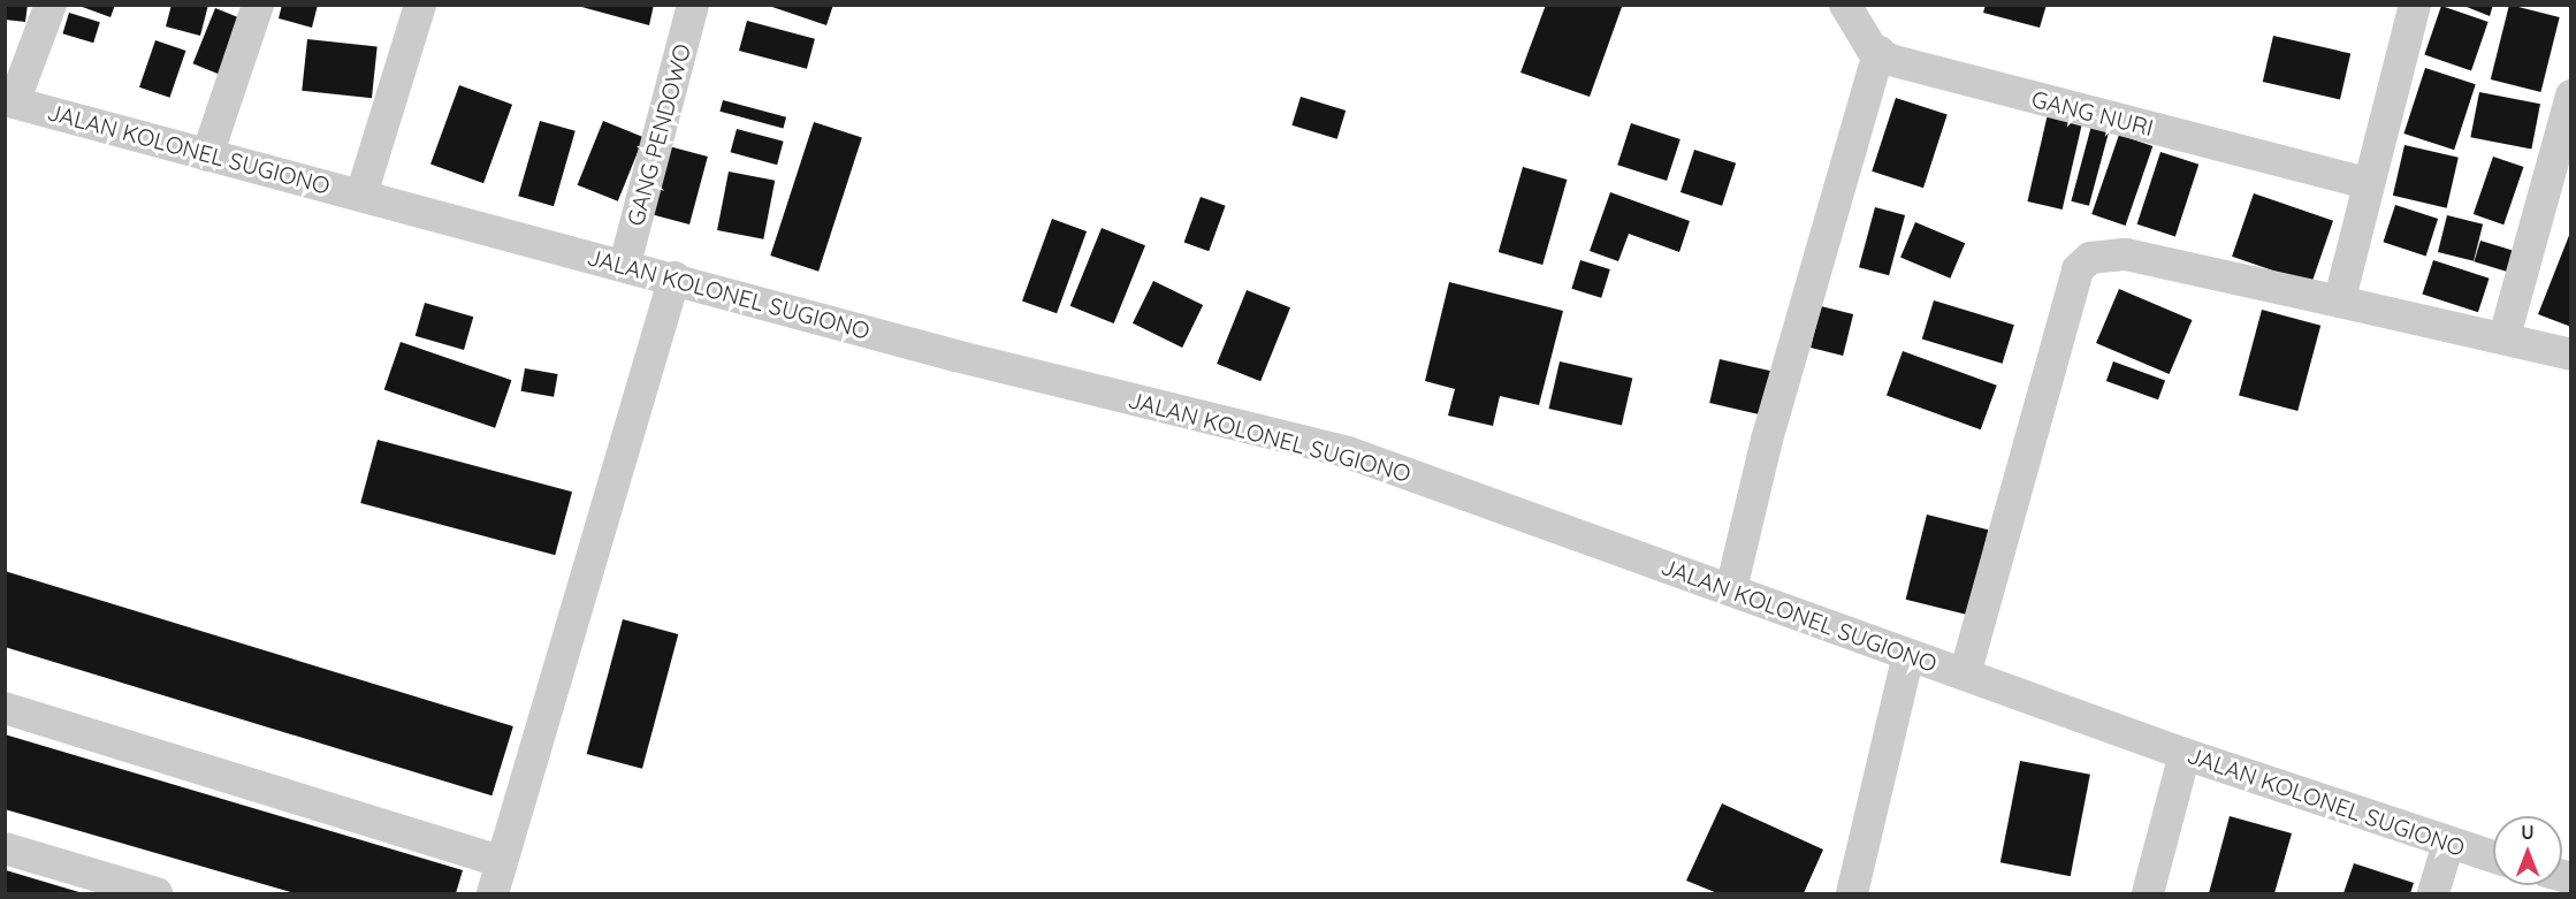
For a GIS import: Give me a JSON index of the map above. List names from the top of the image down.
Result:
{
  "streets": {
    "street": ["GANG NURI", "GANG PENDOWO", "JALAN KOLONEL SUGIONO"]
  },
  "crossings": [
    ["GANG PENDOWO", "JALAN KOLONEL SUGIONO"]
  ],
  "north": "top"
}
